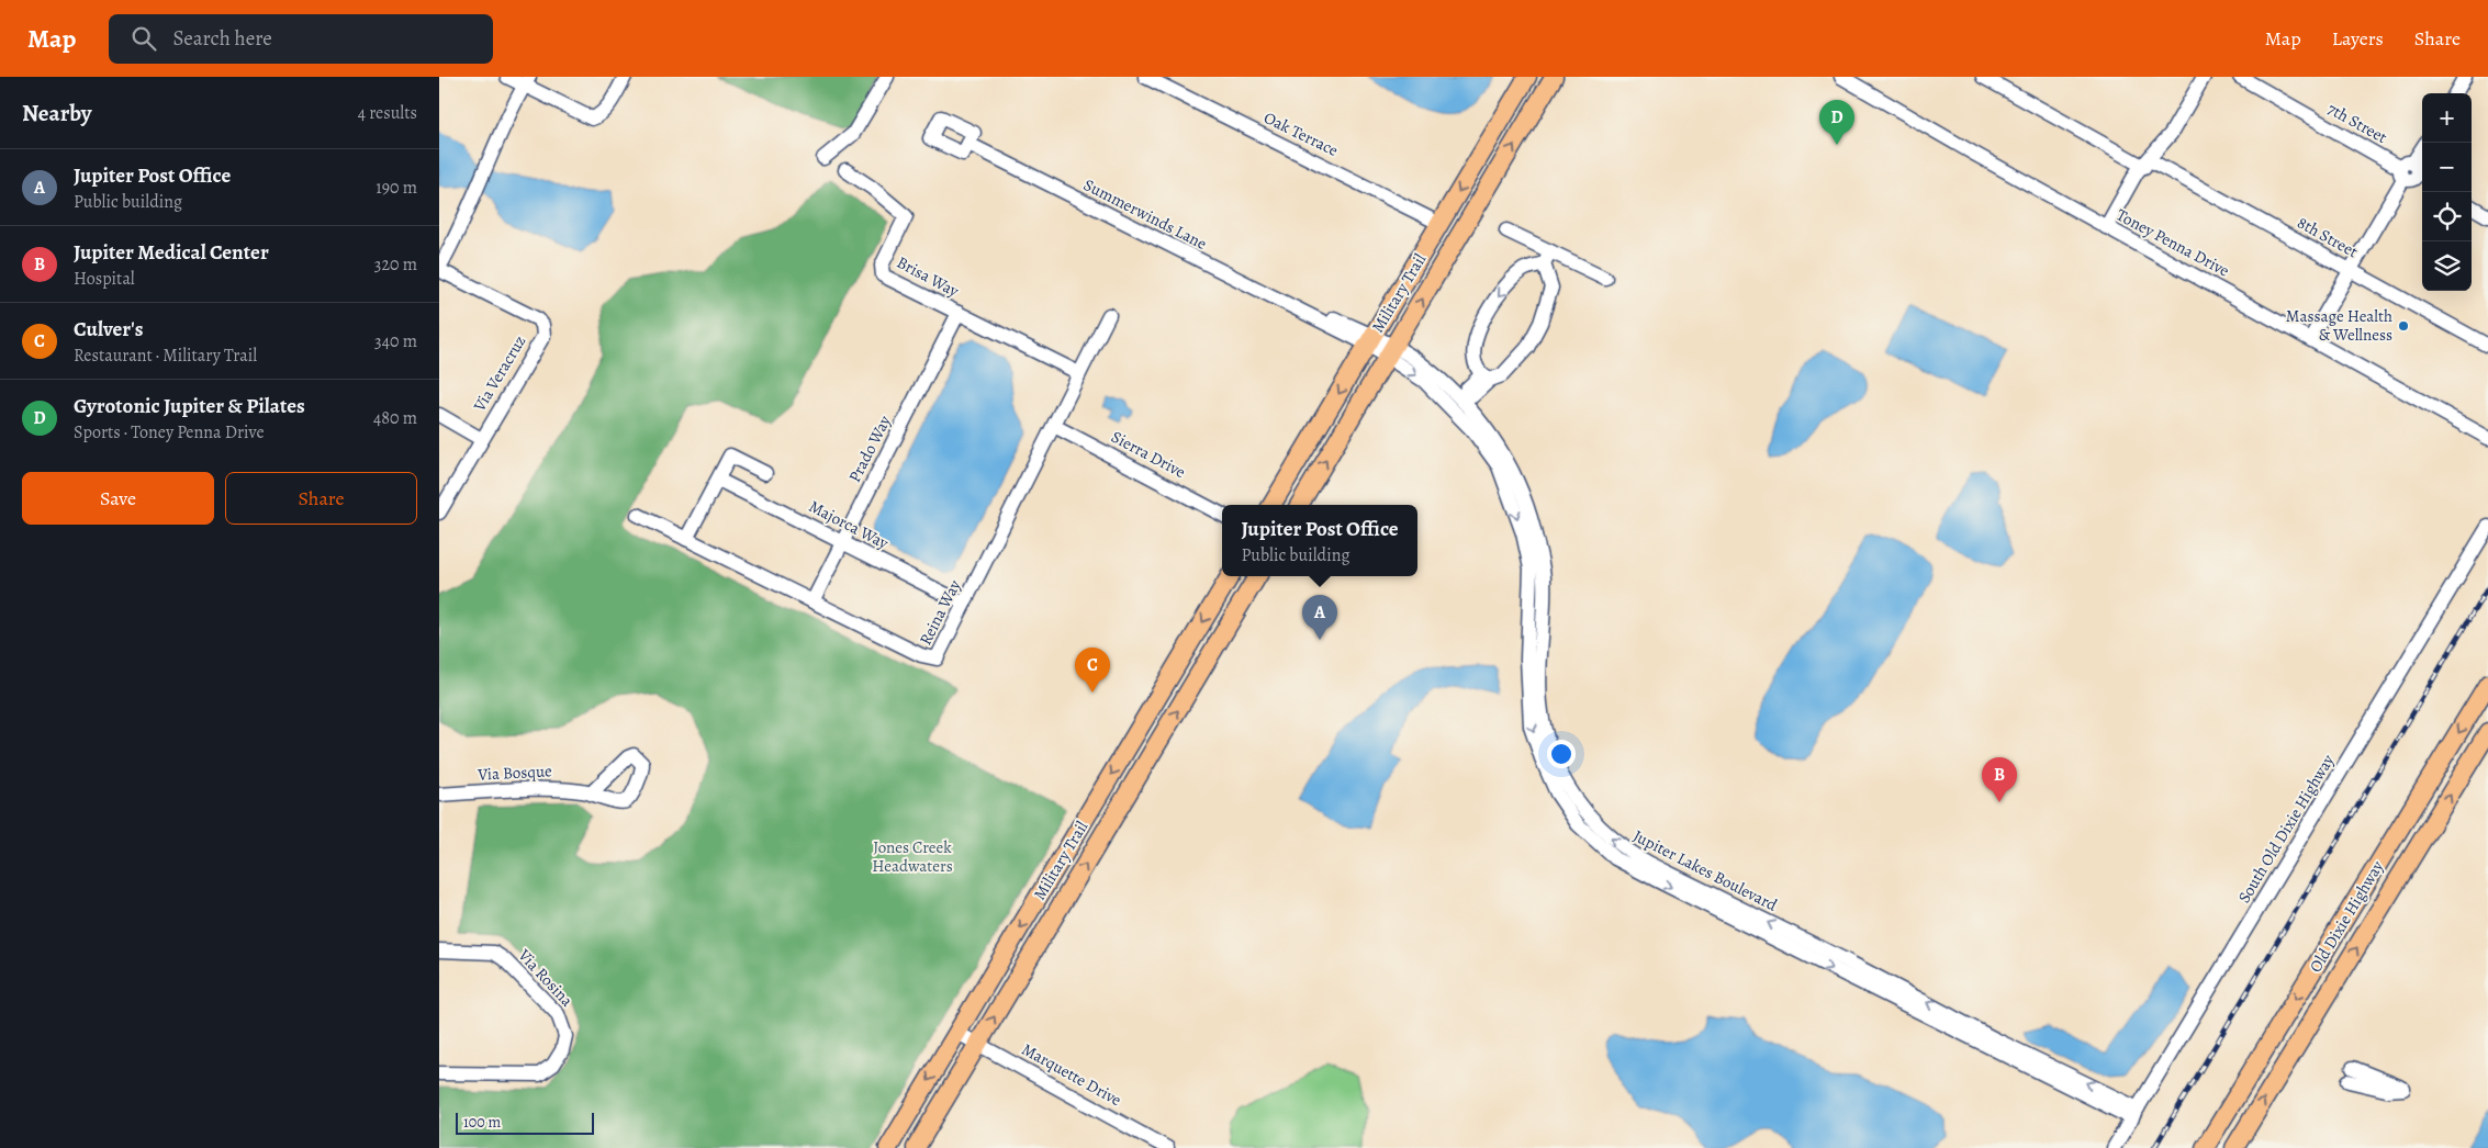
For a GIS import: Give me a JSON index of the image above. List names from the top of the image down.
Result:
{
  "streets": {
    "main road": ["Military Trail", "Old Dixie Highway"],
    "street": [
      "7th Street",
      "Oak Terrace",
      "Summerwinds Lane",
      "8th Street",
      "Toney Penna Drive",
      "Brisa Way",
      "Via Veracruz",
      "Prado Way",
      "Sierra Drive",
      "Majorca Way",
      "Reina Way",
      "Via Bosque",
      "South Old Dixie Highway",
      "Jupiter Lakes Boulevard",
      "Via Rosina",
      "Marquette Drive"
    ]
  },
  "crossings": [
    ["Oak Terrace", "Military Trail"],
    ["Summerwinds Lane", "Military Trail"],
    ["Summerwinds Lane", "Jupiter Lakes Boulevard"],
    ["Brisa Way", "Prado Way"],
    ["Brisa Way", "Reina Way"],
    ["Military Trail", "Jupiter Lakes Boulevard"],
    ["Military Trail", "Marquette Drive"],
    ["Prado Way", "Majorca Way"],
    ["Prado Way", "Reina Way"],
    ["Sierra Drive", "Reina Way"],
    ["Majorca Way", "Reina Way"],
    ["South Old Dixie Highway", "Jupiter Lakes Boulevard"]
  ],
  "parks": ["Jones Creek Headwaters"],
  "places": ["Massage Health & Wellness"],
  "scale_bar": "100 m",
  "page": {
    "header": "Map",
    "search": "Search here",
    "nav": ["Map", "Layers", "Share"],
    "heading": ["Nearby", "4 results"],
    "map_buttons": ["+", "−"],
    "pins": [
      "D",
      "A",
      "C",
      "B"
    ],
    "list": [
      {
        "mark": "A",
        "name": "Jupiter Post Office",
        "note": "Public building",
        "value": "190 m"
      },
      {
        "mark": "B",
        "name": "Jupiter Medical Center",
        "note": "Hospital",
        "value": "320 m"
      },
      {
        "mark": "C",
        "name": "Culver's",
        "note": "Restaurant · Military Trail",
        "value": "340 m"
      },
      {
        "mark": "D",
        "name": "Gyrotonic Jupiter & Pilates",
        "note": "Sports · Toney Penna Drive",
        "value": "480 m"
      }
    ],
    "buttons": ["Save", "Share"],
    "popup": ["Jupiter Post Office", "Public building"],
    "scale": "100 m"
  }
}
